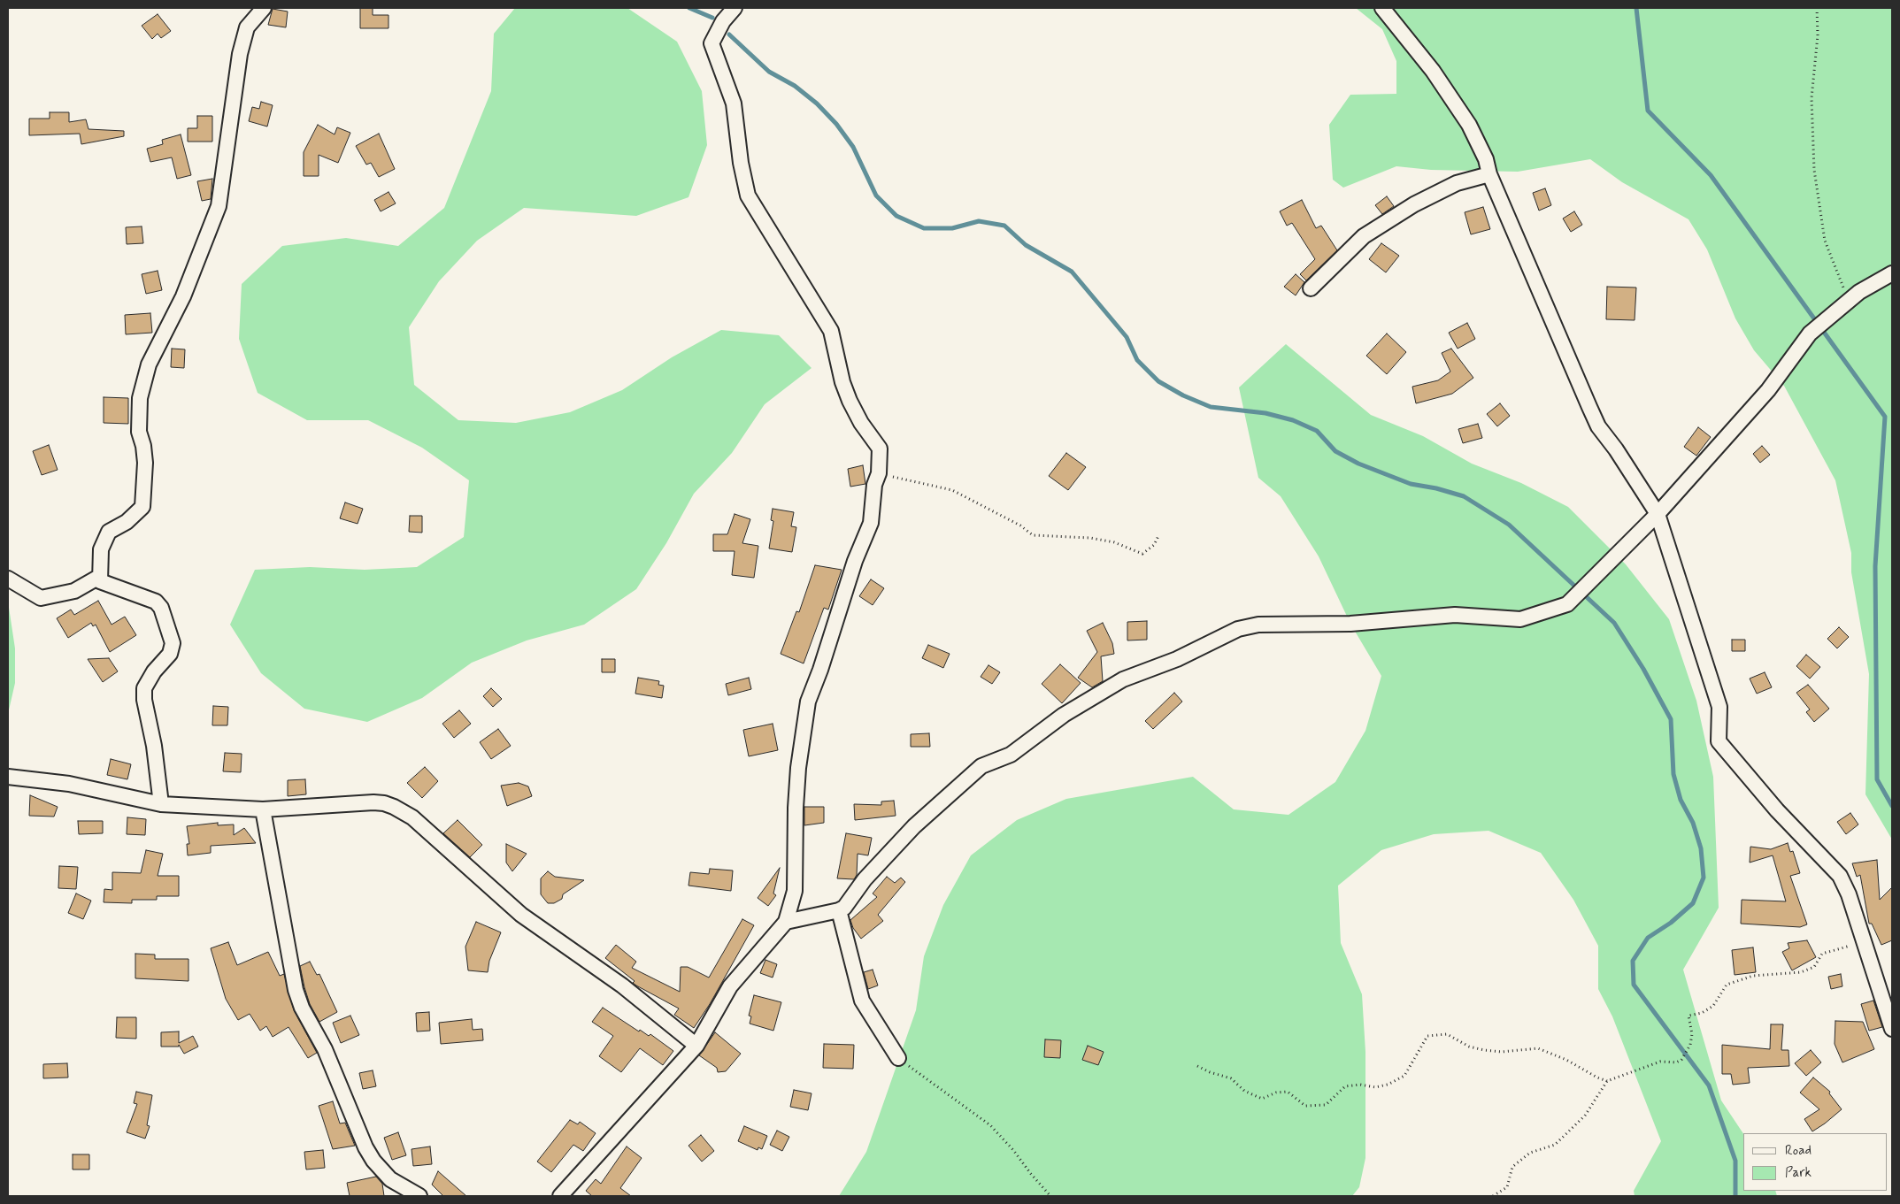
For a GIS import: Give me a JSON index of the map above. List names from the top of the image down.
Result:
{
  "legend": ["Road", "Park"]
}
